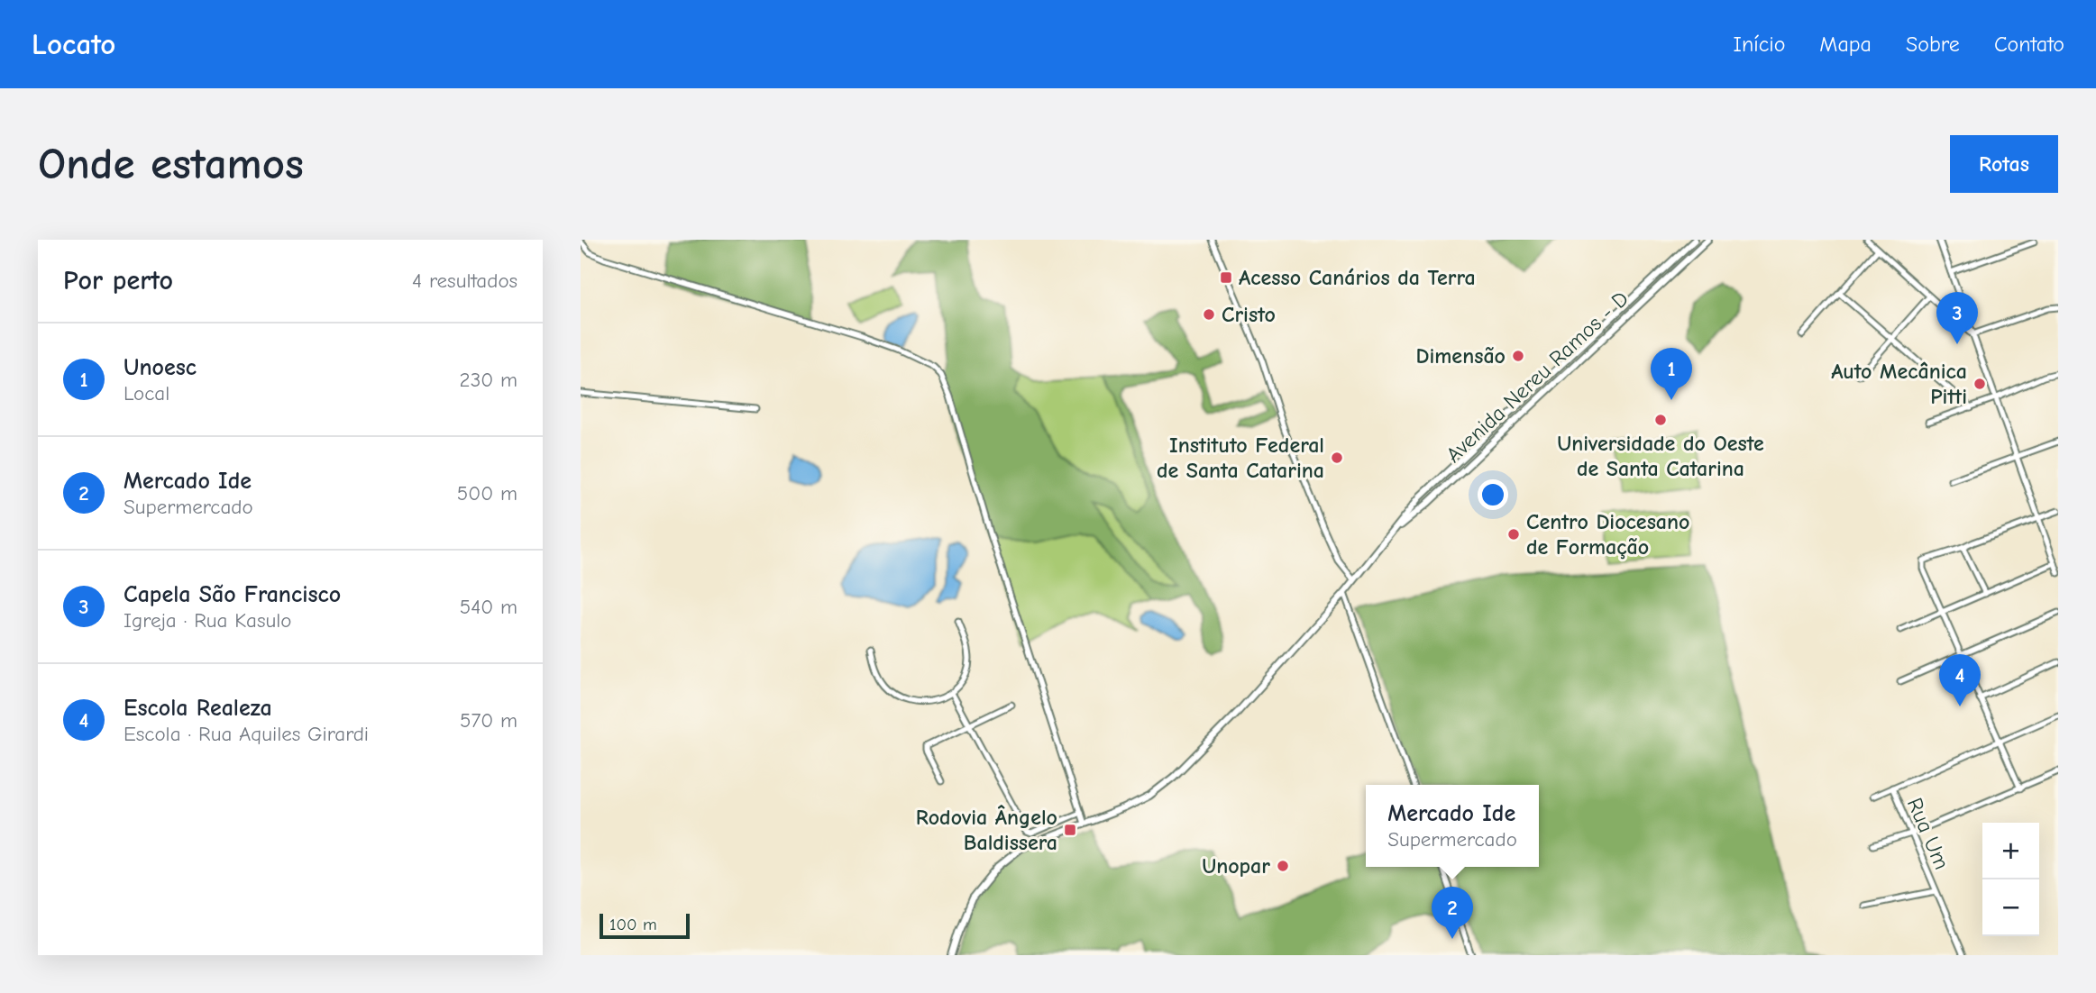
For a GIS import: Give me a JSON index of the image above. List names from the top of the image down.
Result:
{
  "streets": {
    "street": ["Avenida Nereu Ramos - D", "Rua Um"]
  },
  "places": {
    "transit": ["Acesso Canários da Terra", "Rodovia Ângelo Baldissera"],
    "other": [
      "Cristo",
      "Dimensão",
      "Auto Mecânica Pitti",
      "Universidade do Oeste de Santa Catarina",
      "Instituto Federal de Santa Catarina",
      "Centro Diocesano de Formação",
      "Unopar"
    ]
  },
  "scale_bar": "100 m",
  "page": {
    "header": "Locato",
    "nav": [
      "Início",
      "Mapa",
      "Sobre",
      "Contato"
    ],
    "buttons": "Rotas",
    "title": "Onde estamos",
    "heading": ["Por perto", "4 resultados"],
    "pins": [
      "3",
      "1",
      "4",
      "2"
    ],
    "list": [
      {
        "mark": "1",
        "name": "Unoesc",
        "note": "Local",
        "value": "230 m"
      },
      {
        "mark": "2",
        "name": "Mercado Ide",
        "note": "Supermercado",
        "value": "500 m"
      },
      {
        "mark": "3",
        "name": "Capela São Francisco",
        "note": "Igreja · Rua Kasulo",
        "value": "540 m"
      },
      {
        "mark": "4",
        "name": "Escola Realeza",
        "note": "Escola · Rua Aquiles Girardi",
        "value": "570 m"
      }
    ],
    "popup": ["Mercado Ide", "Supermercado"],
    "map_buttons": ["+", "−"],
    "scale": "100 m"
  }
}
